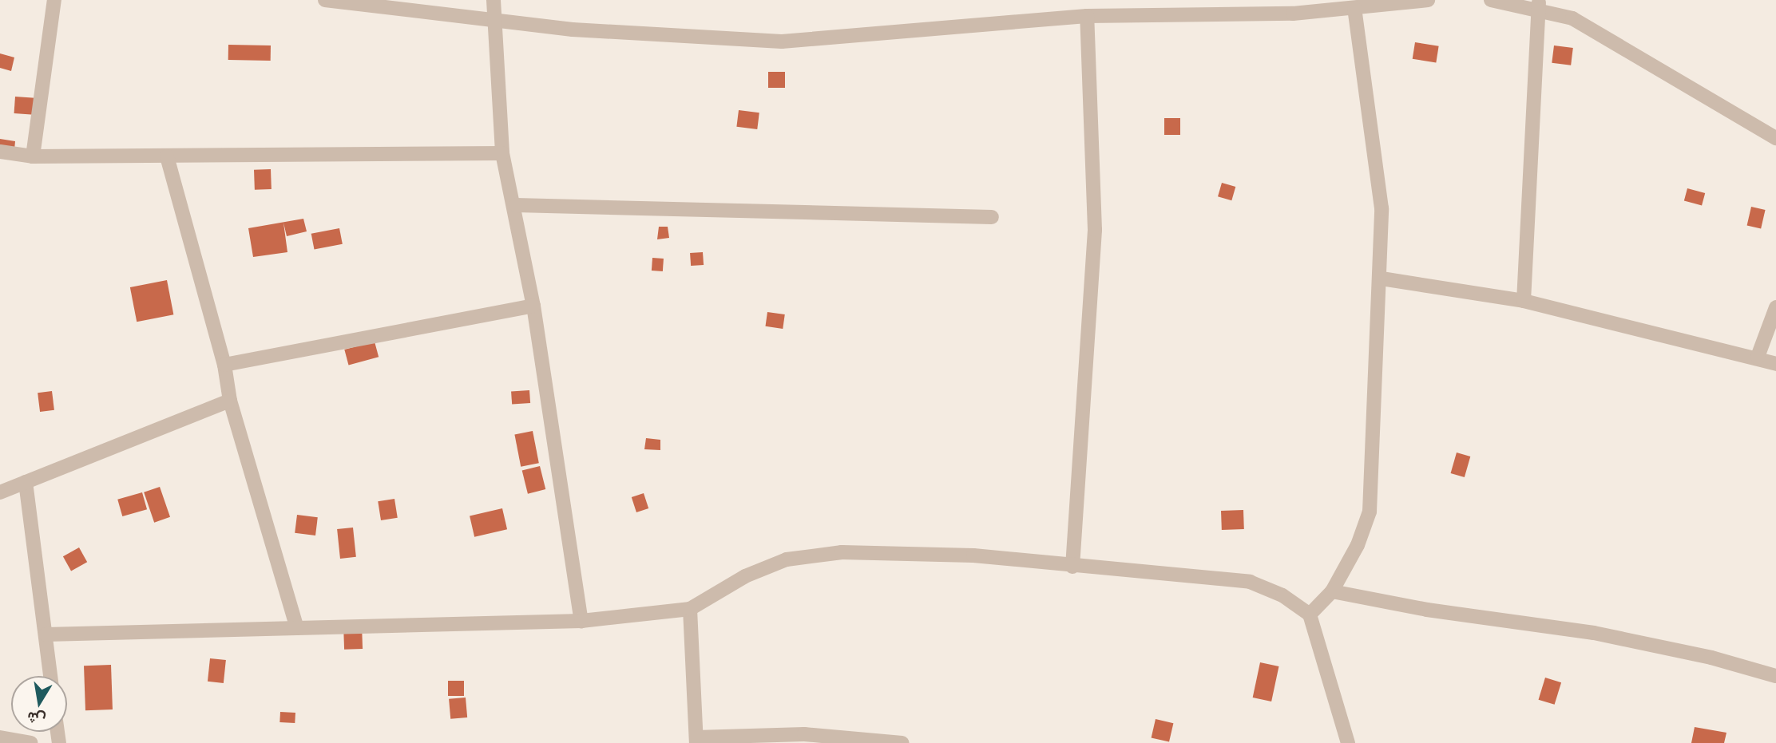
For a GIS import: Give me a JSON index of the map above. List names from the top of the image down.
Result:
{
  "north": "bottom"
}
